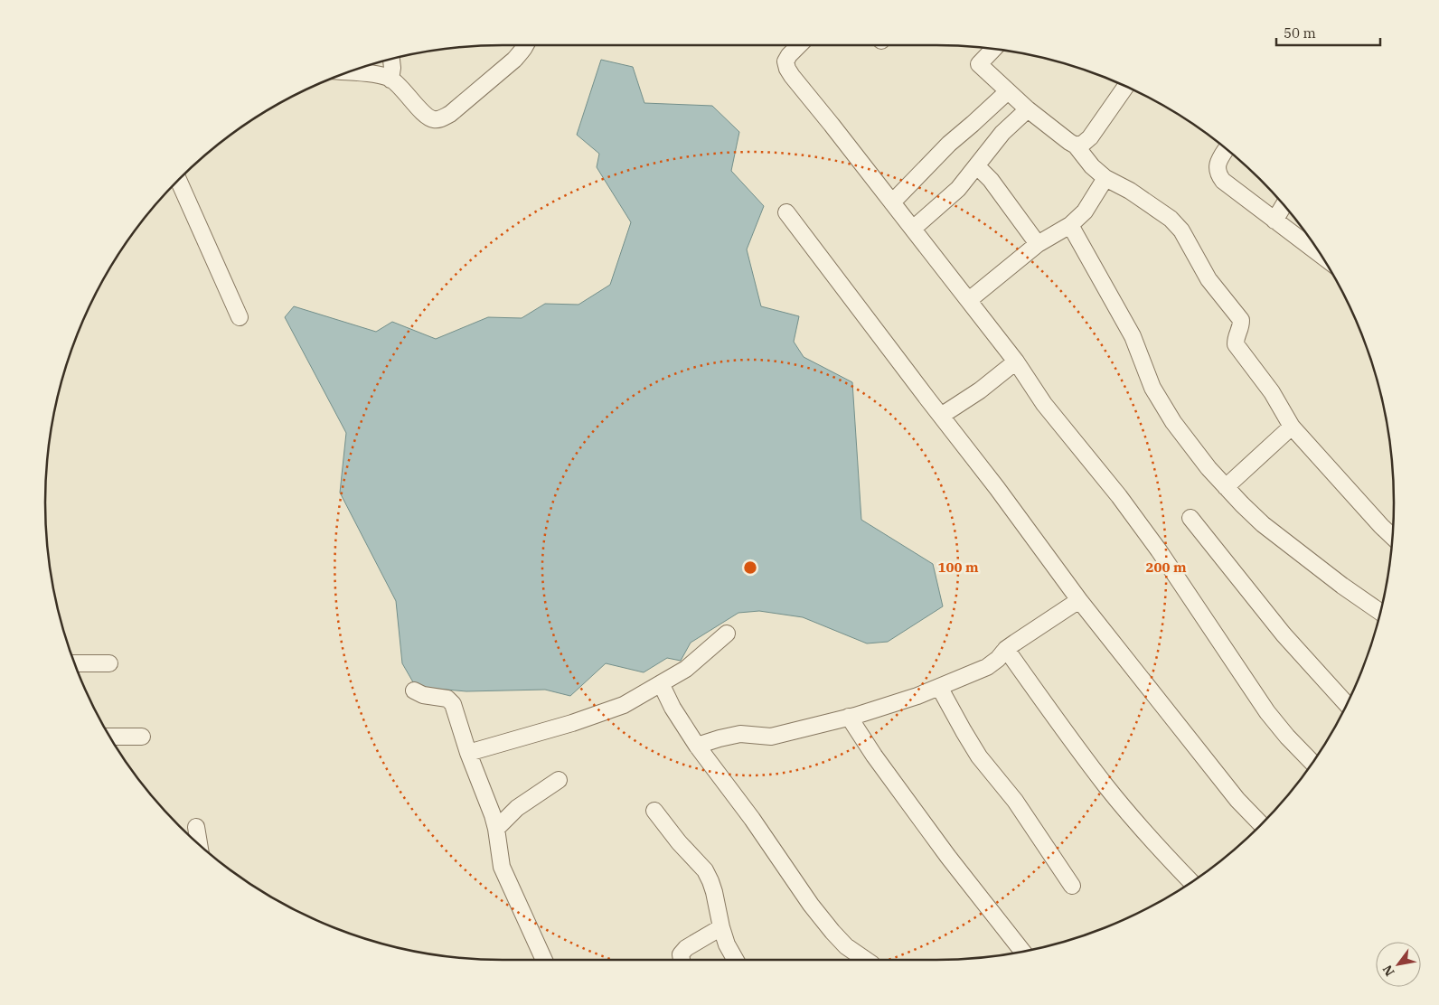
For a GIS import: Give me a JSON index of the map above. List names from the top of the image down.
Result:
{
  "scale_bar": "50 m",
  "north": "bottom left",
  "rings": ["100 m", "200 m"]
}
